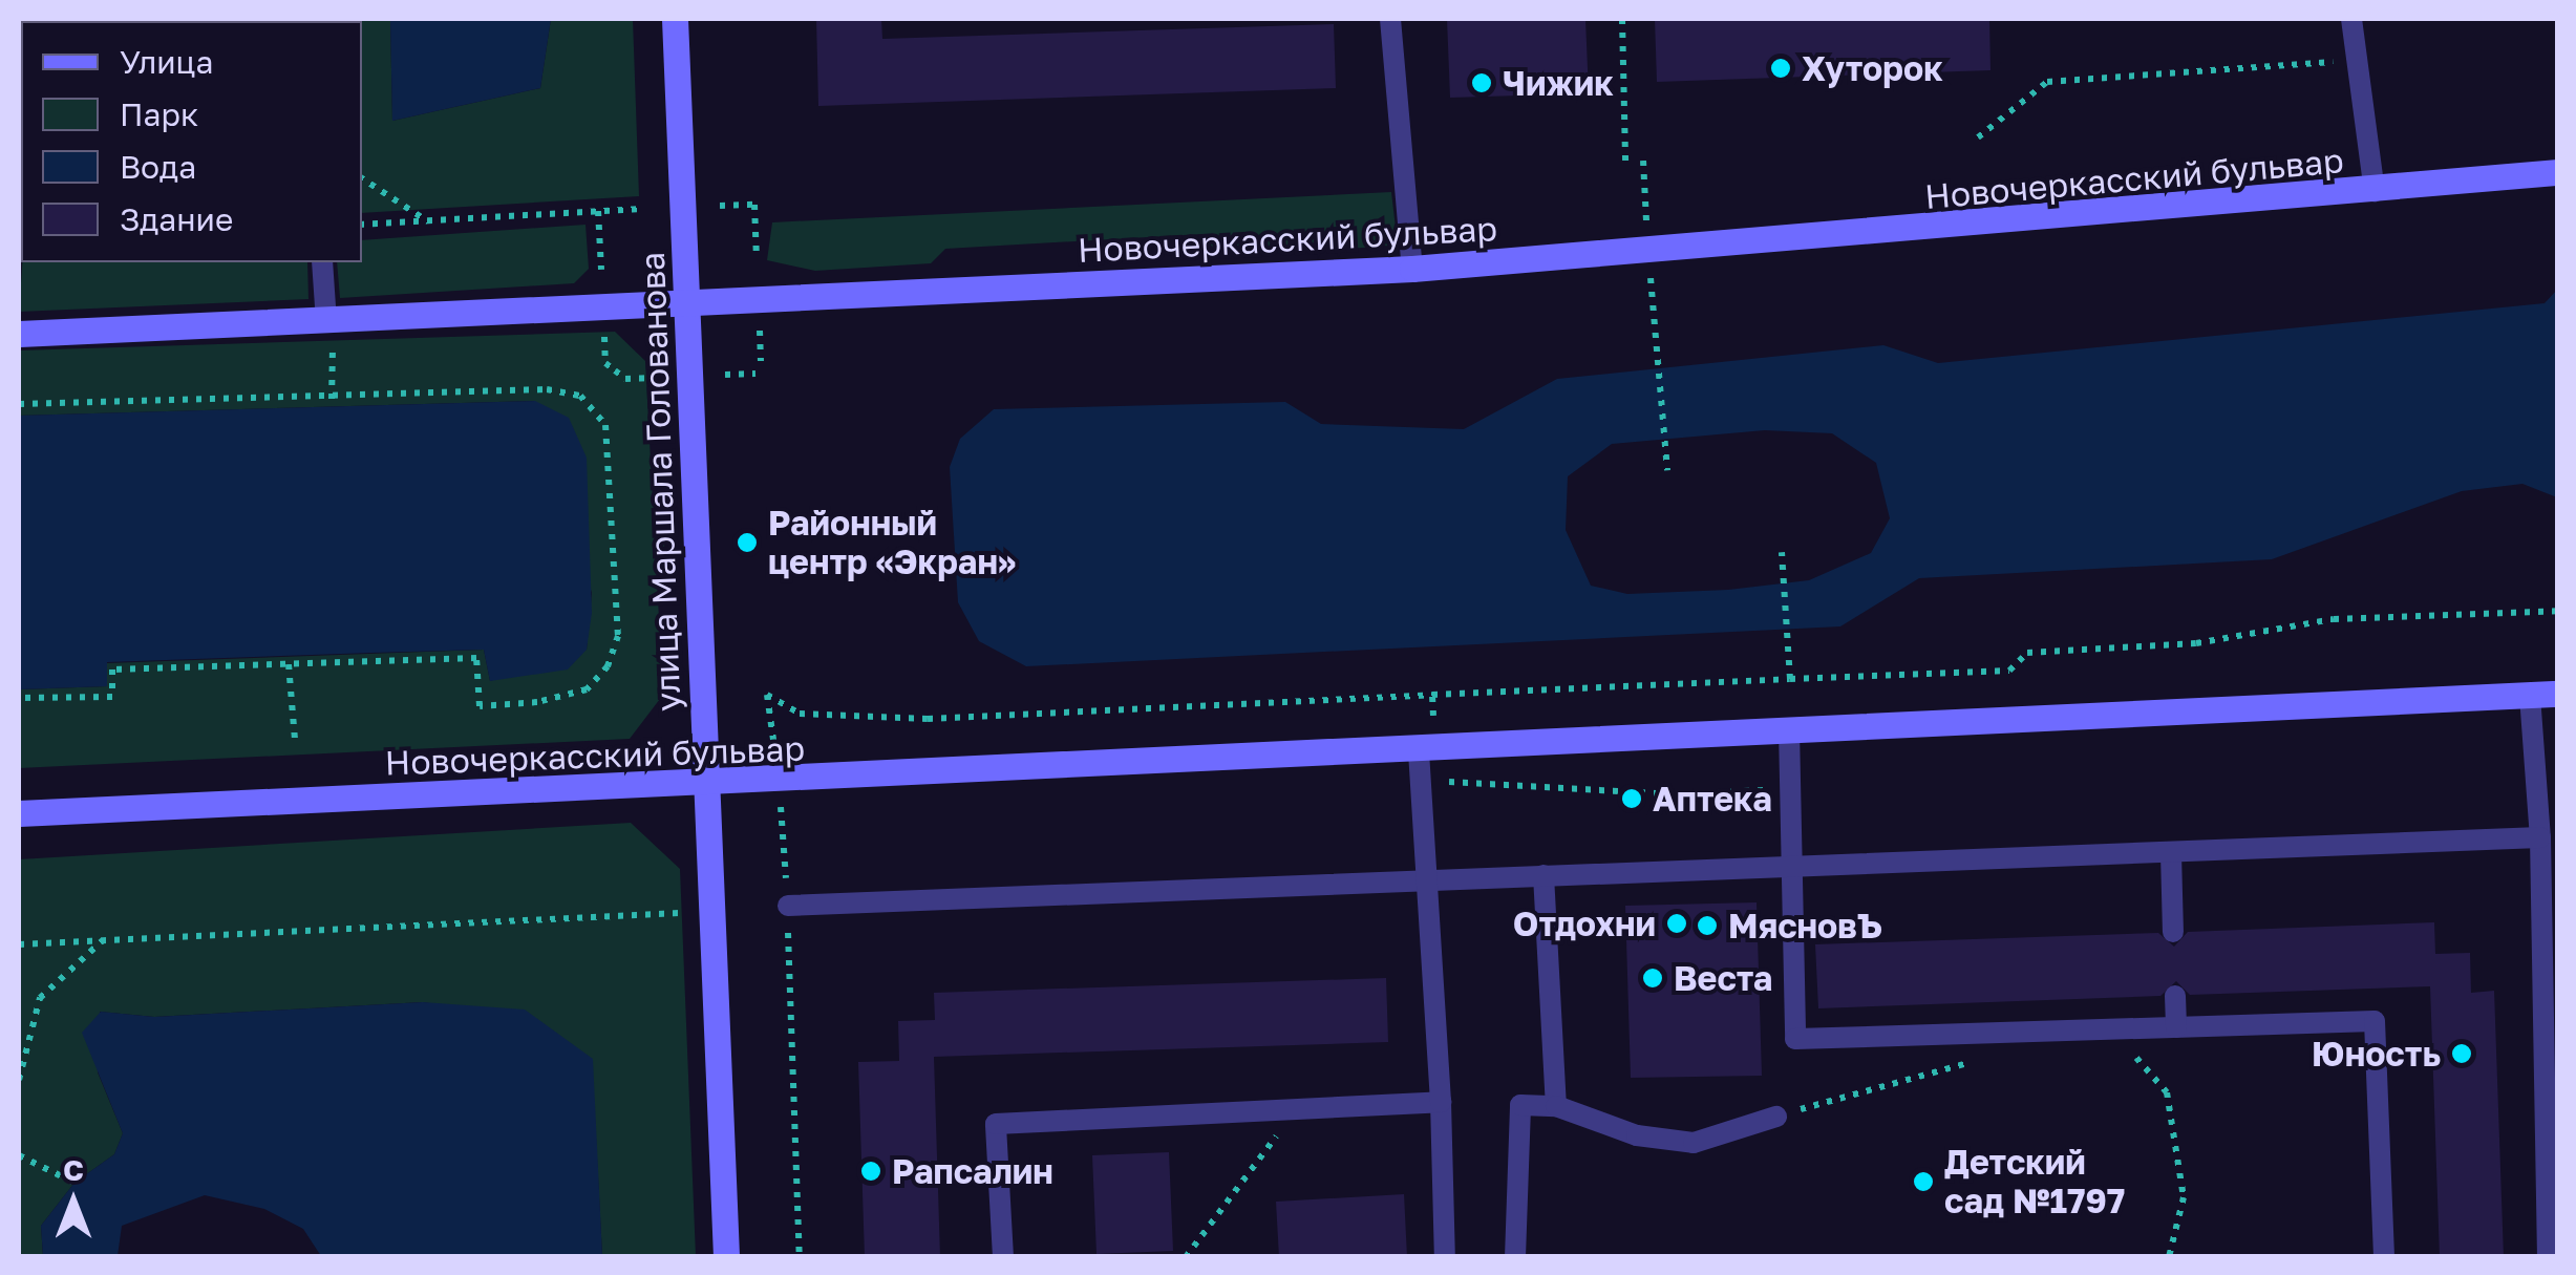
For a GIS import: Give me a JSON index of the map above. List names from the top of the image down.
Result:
{
  "streets": {
    "street": ["Новочеркасский бульвар", "улица Маршала Голованова"]
  },
  "crossings": [
    ["Новочеркасский бульвар", "улица Маршала Голованова"]
  ],
  "places": [
    "Хуторок",
    "Чижик",
    "Районный центр «Экран»",
    "Аптека",
    "Отдохни",
    "МясновЪ",
    "Веста",
    "Юность",
    "Рапсалин",
    "Детский сад №1797"
  ],
  "legend": [
    "Улица",
    "Парк",
    "Вода",
    "Здание"
  ],
  "north": "top"
}
